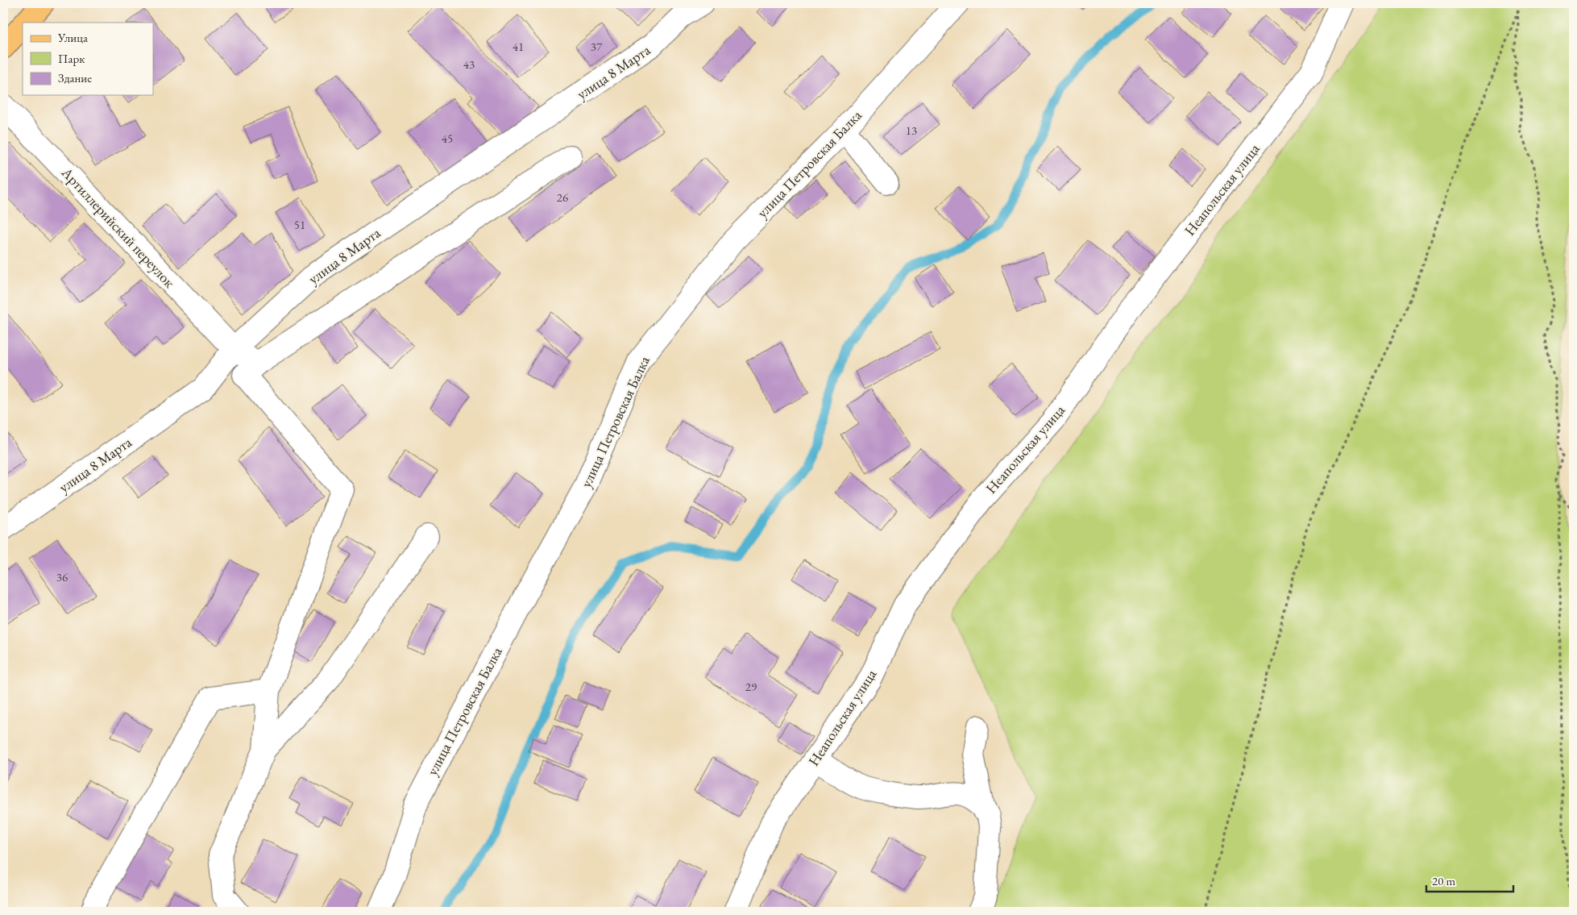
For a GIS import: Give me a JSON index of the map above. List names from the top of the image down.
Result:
{
  "streets": {
    "street": [
      "улица 8 Марта",
      "улица Петровская Балка",
      "Неапольская улица",
      "Артиллерийский переулок"
    ]
  },
  "crossings": [
    ["улица 8 Марта", "Артиллерийский переулок"]
  ],
  "house_numbers": [
    "41",
    "37",
    "43",
    "13",
    "45",
    "26",
    "51",
    "36",
    "29"
  ],
  "legend": ["Улица", "Парк", "Здание"],
  "scale_bar": "20 m"
}
